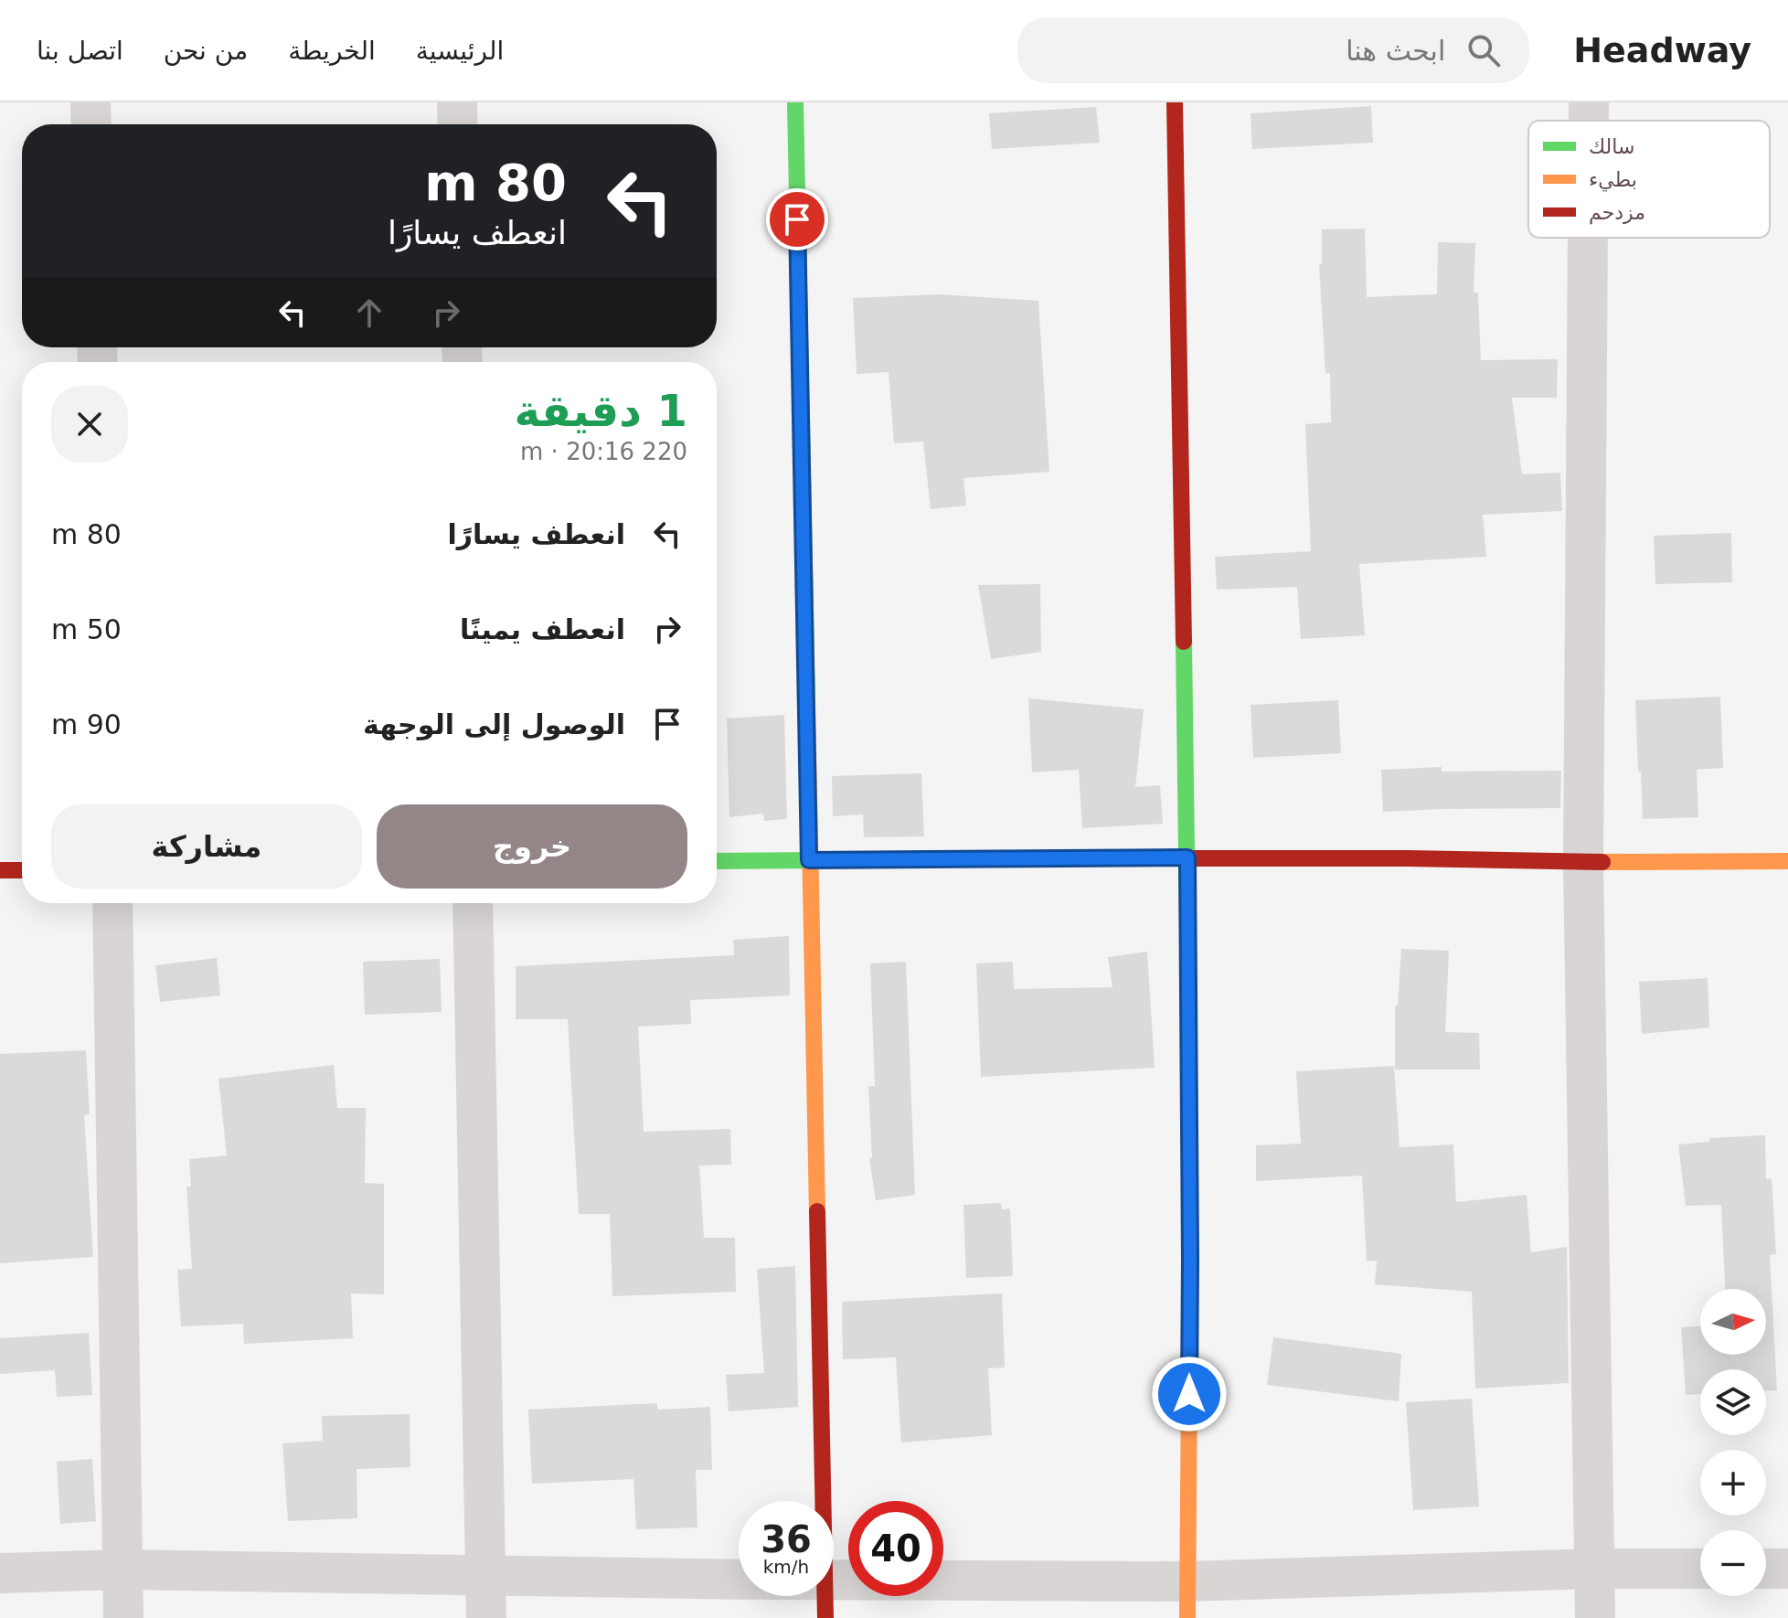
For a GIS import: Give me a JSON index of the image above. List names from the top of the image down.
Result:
{
  "legend": ["سالك", "بطيء", "مزدحم"],
  "north": "right",
  "page": {
    "header": "Headway",
    "search": "ابحث هنا",
    "nav": [
      "الرئيسية",
      "الخريطة",
      "من نحن",
      "اتصل بنا"
    ],
    "turn": ["80 m", "انعطف يسارًا"],
    "heading": ["1 دقيقة", "220 m · 20:16"],
    "list": [
      {
        "name": "انعطف يسارًا",
        "value": "80 m"
      },
      {
        "name": "انعطف يمينًا",
        "value": "50 m"
      },
      {
        "name": "الوصول إلى الوجهة",
        "value": "90 m"
      }
    ],
    "buttons": ["خروج", "مشاركة"],
    "map_buttons": ["+", "−"],
    "speed": "36 km/h",
    "limit": "40"
  }
}
